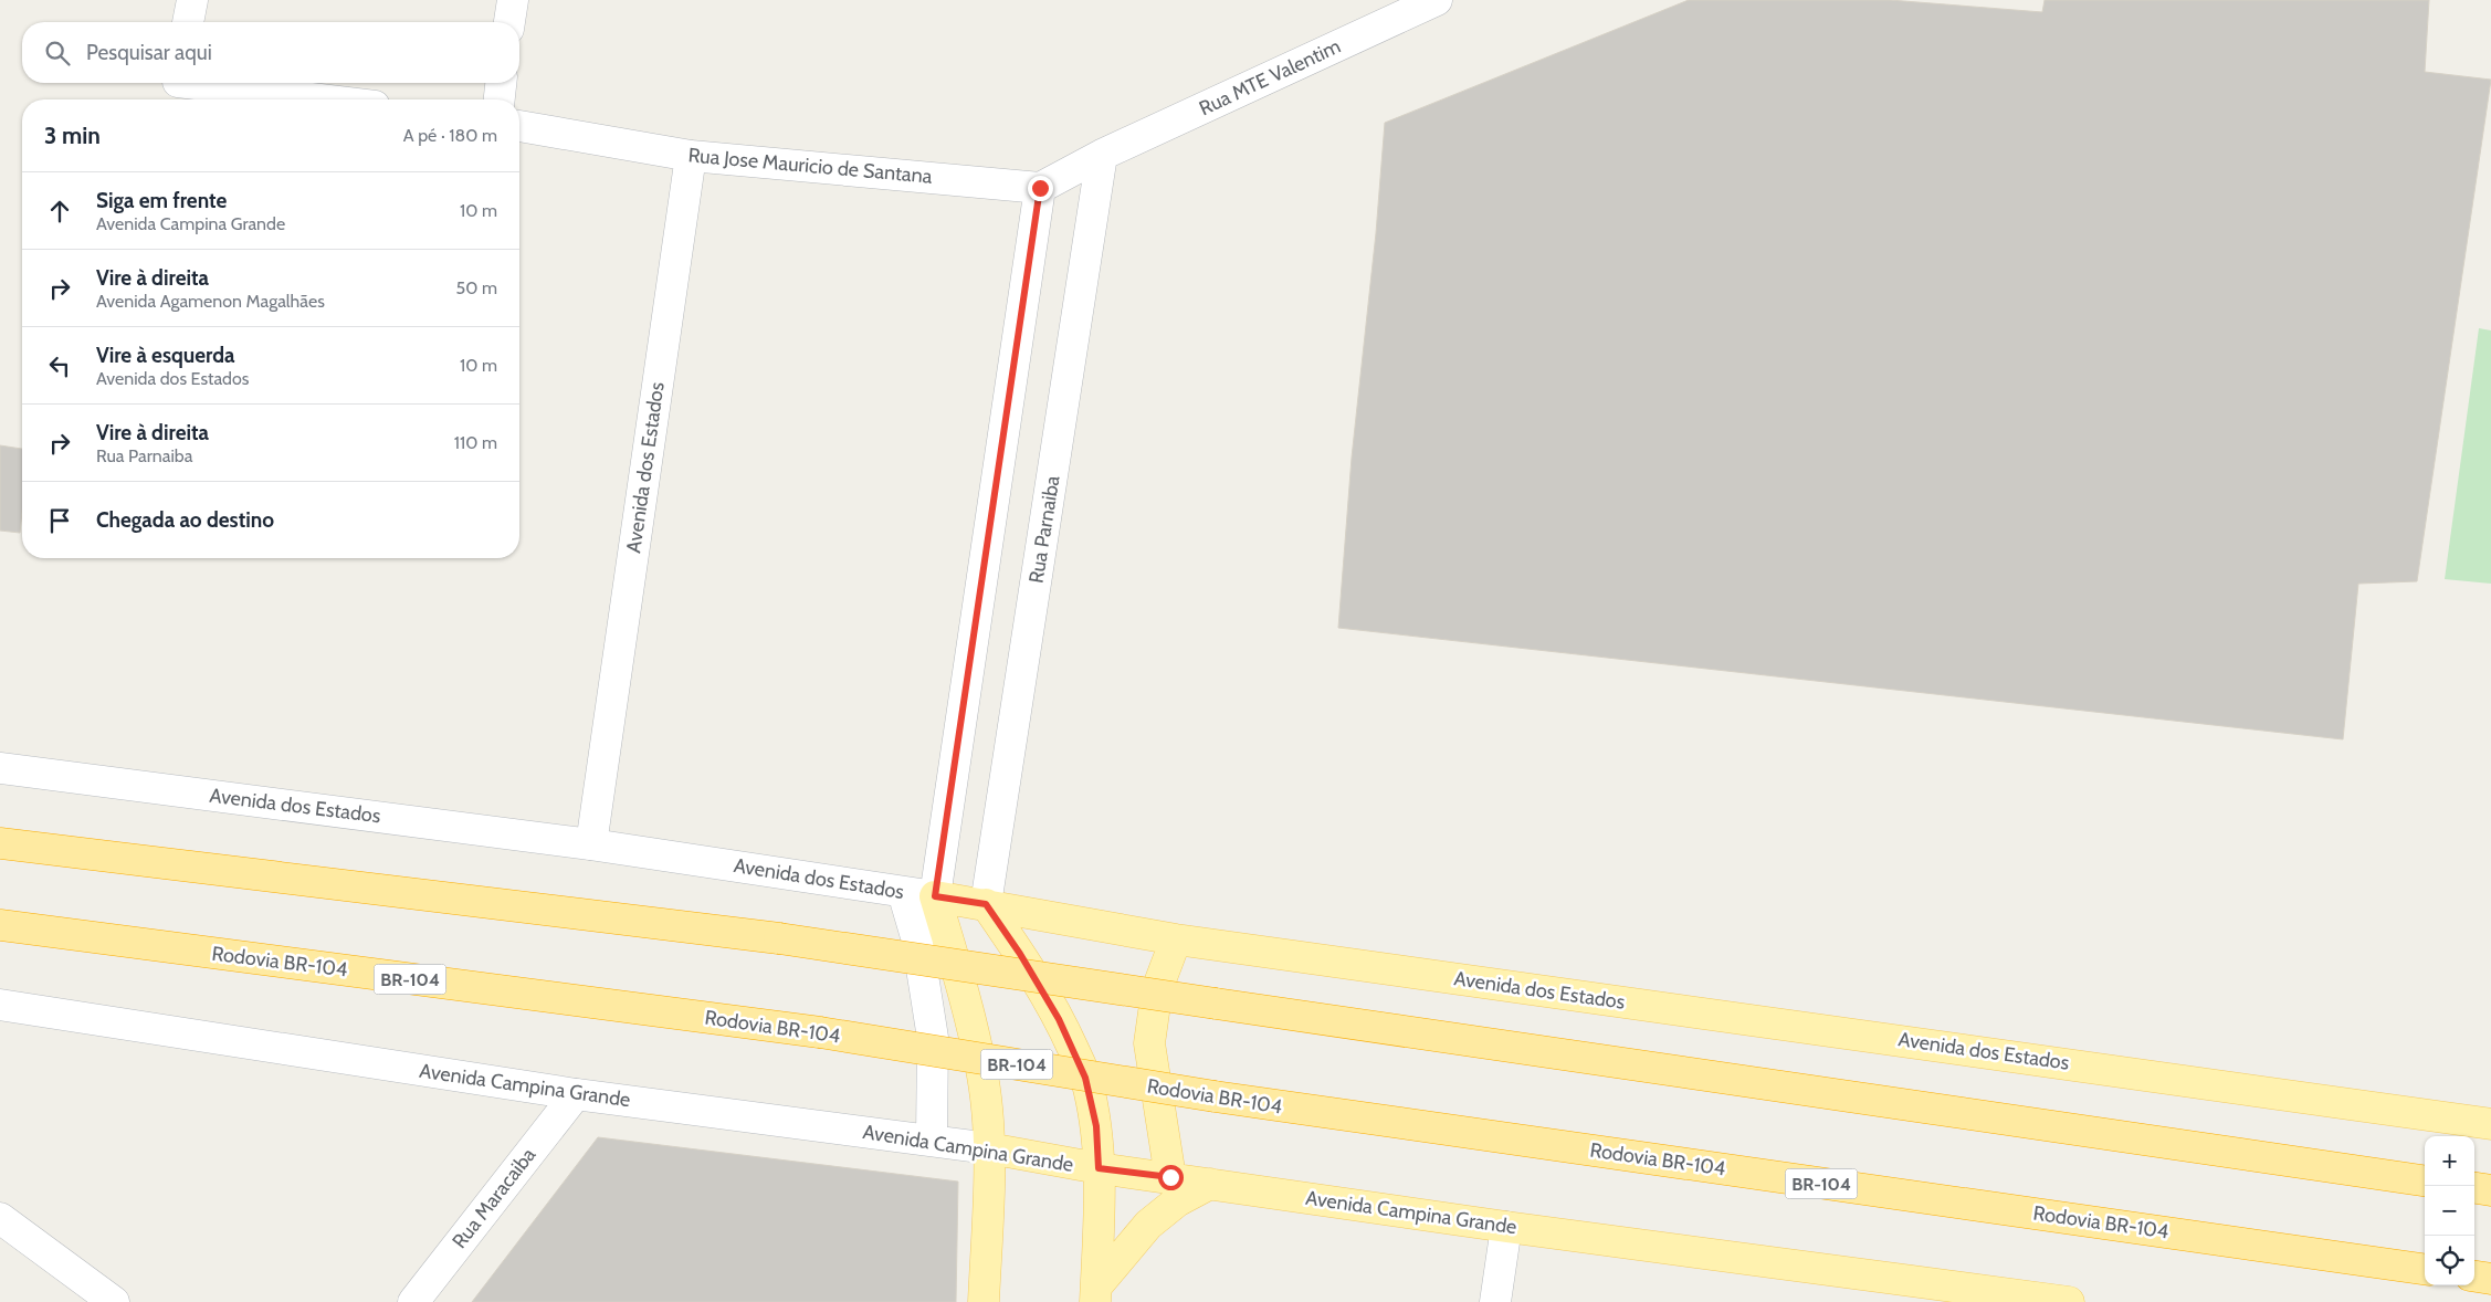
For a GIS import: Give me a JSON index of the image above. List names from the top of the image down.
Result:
{
  "streets": {
    "highway": ["Rodovia BR-104", "BR-104"],
    "main road": ["Avenida dos Estados", "Avenida Campina Grande"],
    "street": [
      "Rua MTE Valentim",
      "Rua Jose Mauricio de Santana",
      "Rua Parnaiba",
      "Rua Maracaiba"
    ]
  },
  "crossings": [
    ["Rua MTE Valentim", "Rua Parnaiba"],
    ["Rua Jose Mauricio de Santana", "Avenida dos Estados"],
    ["Avenida dos Estados", "Rua Parnaiba"],
    ["Avenida Campina Grande", "Rua Maracaiba"]
  ],
  "page": {
    "search": "Pesquisar aqui",
    "heading": ["3 min", "A pé · 180 m"],
    "list": [
      ["Siga em frente", "Avenida Campina Grande", "10 m"],
      ["Vire à direita", "Avenida Agamenon Magalhães", "50 m"],
      ["Vire à esquerda", "Avenida dos Estados", "10 m"],
      ["Vire à direita", "Rua Parnaiba", "110 m"],
      "Chegada ao destino"
    ],
    "map_buttons": ["+", "−"]
  }
}
